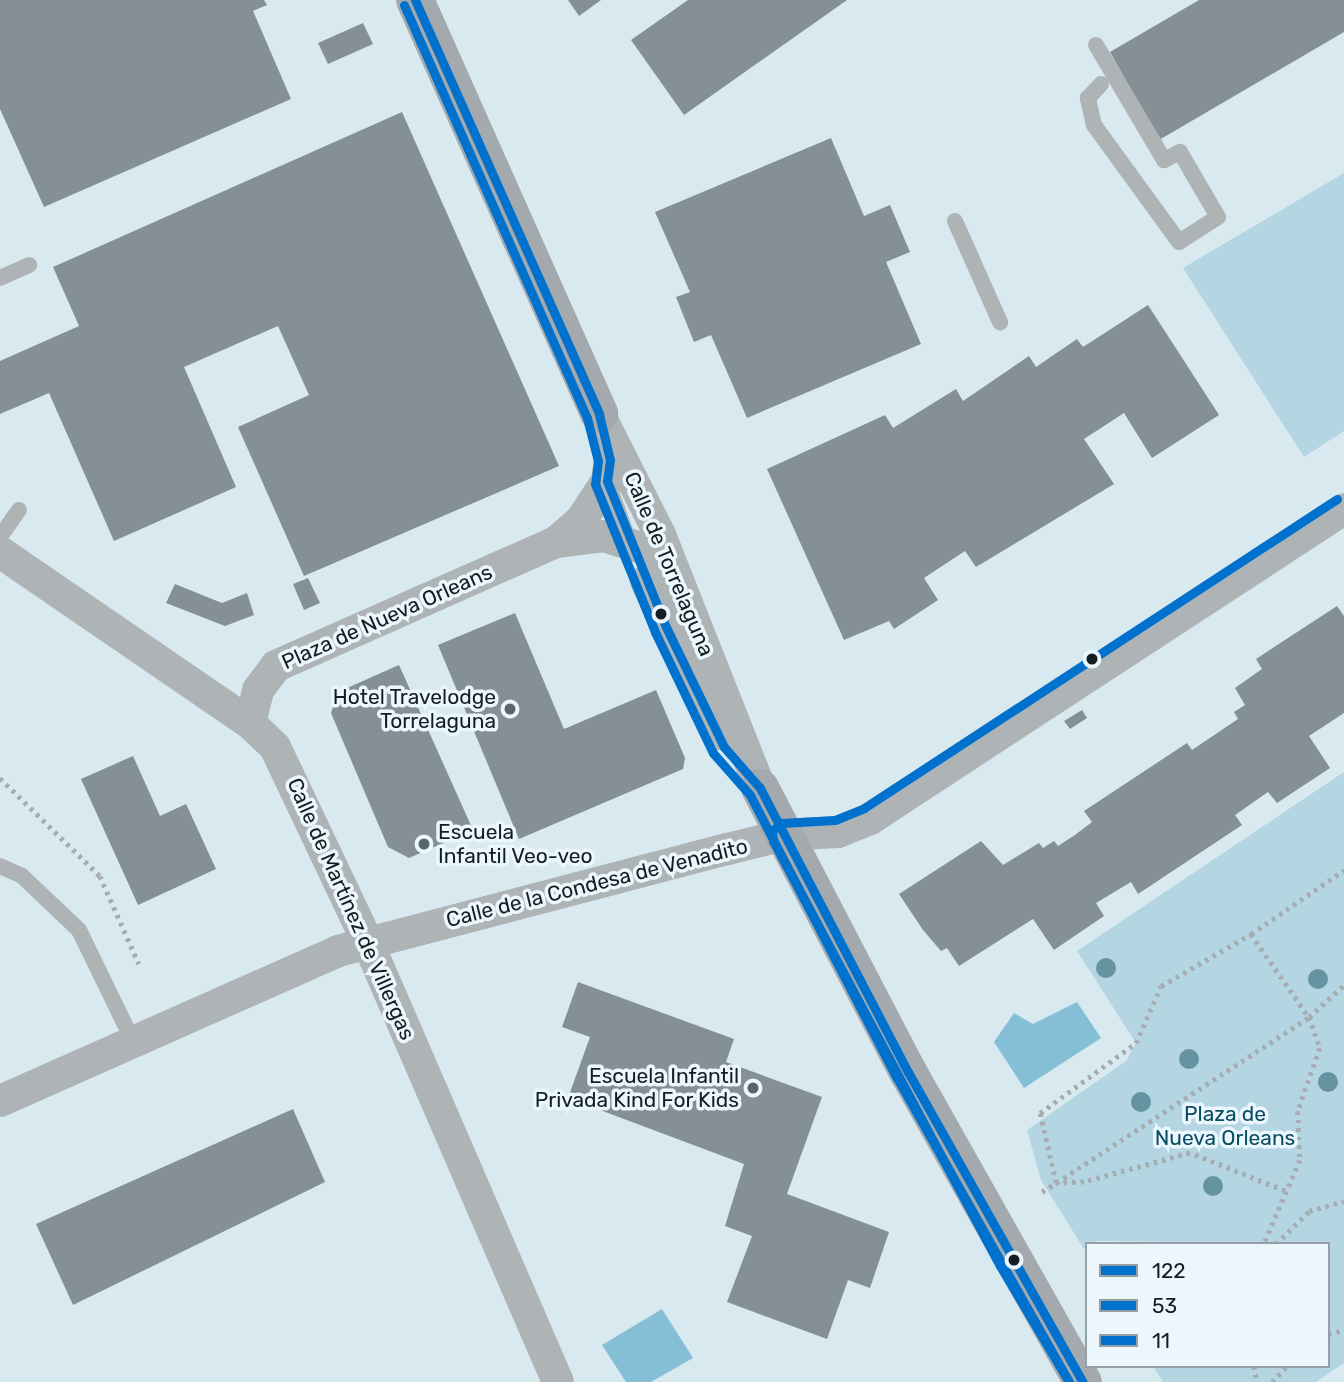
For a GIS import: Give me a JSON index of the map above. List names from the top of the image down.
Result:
{
  "streets": {
    "street": [
      "Calle de Torrelaguna",
      "Plaza de Nueva Orleans",
      "Calle de la Condesa de Venadito",
      "Calle de Martínez de Villergas"
    ]
  },
  "crossings": [
    ["Calle de Torrelaguna", "Plaza de Nueva Orleans"],
    ["Calle de Torrelaguna", "Calle de la Condesa de Venadito"],
    ["Plaza de Nueva Orleans", "Calle de Martínez de Villergas"],
    ["Calle de la Condesa de Venadito", "Calle de Martínez de Villergas"]
  ],
  "parks": ["Plaza de Nueva Orleans"],
  "places": ["Hotel Travelodge Torrelaguna", "Escuela Infantil Veo-veo", "Escuela Infantil Privada Kind For Kids"],
  "lines": ["transit line 122", "transit line 53", "transit line 11"],
  "legend": ["122", "53", "11"]
}
